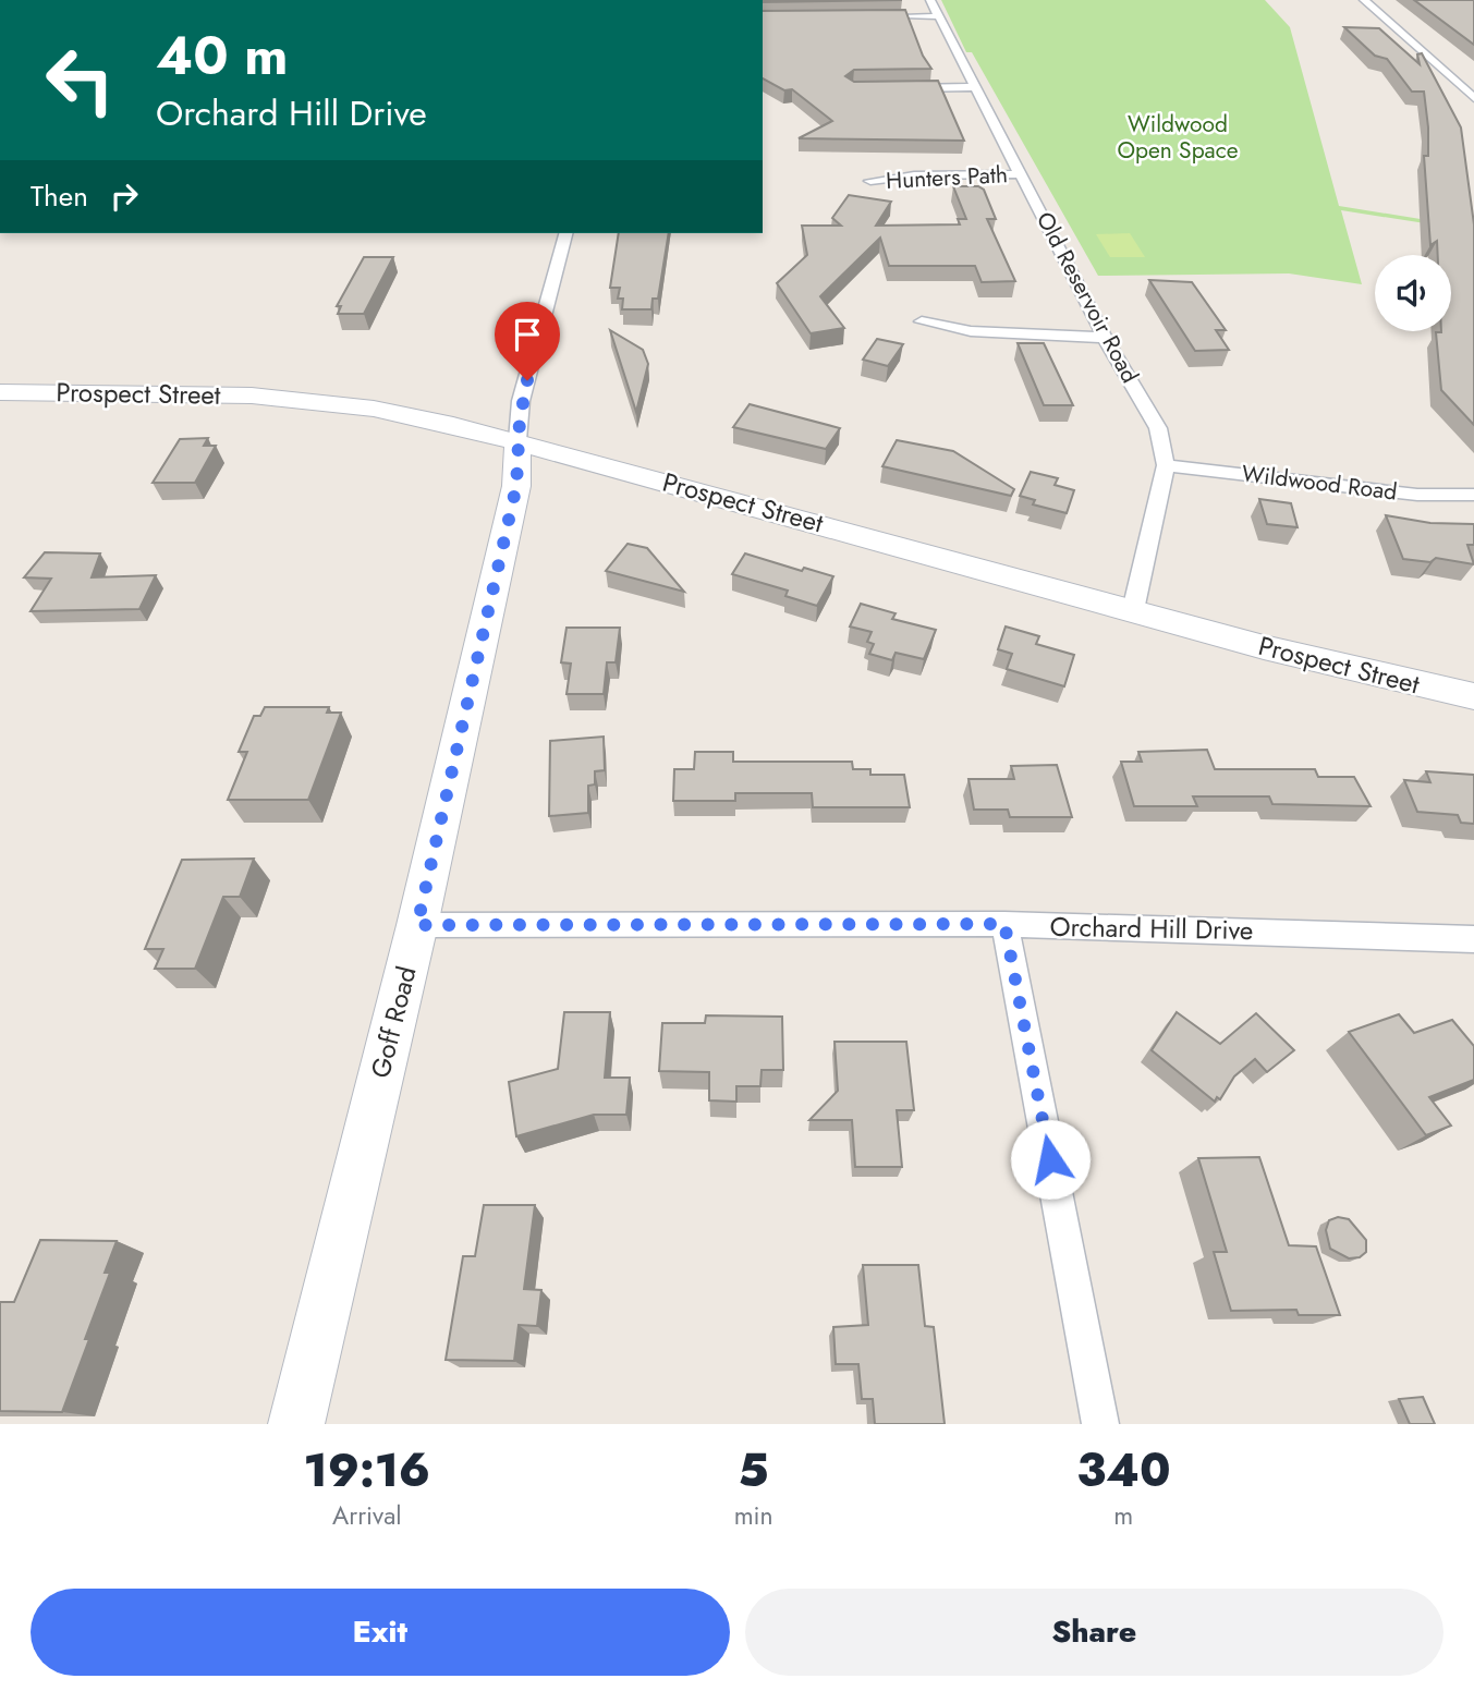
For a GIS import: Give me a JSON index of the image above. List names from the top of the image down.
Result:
{
  "streets": {
    "main road": ["Prospect Street", "Goff Road"],
    "street": [
      "Hunters Path",
      "Old Reservoir Road",
      "Wildwood Road",
      "Orchard Hill Drive"
    ]
  },
  "crossings": [
    ["Hunters Path", "Old Reservoir Road"],
    ["Old Reservoir Road", "Prospect Street"],
    ["Old Reservoir Road", "Wildwood Road"],
    ["Prospect Street", "Goff Road"],
    ["Orchard Hill Drive", "Goff Road"]
  ],
  "parks": ["Wildwood Open Space"],
  "page": {
    "turn": ["40 m", "Orchard Hill Drive"],
    "then": "Then",
    "eta": [
      "19:16",
      "Arrival",
      "5",
      "min",
      "340",
      "m"
    ],
    "buttons": ["Exit", "Share"]
  }
}
